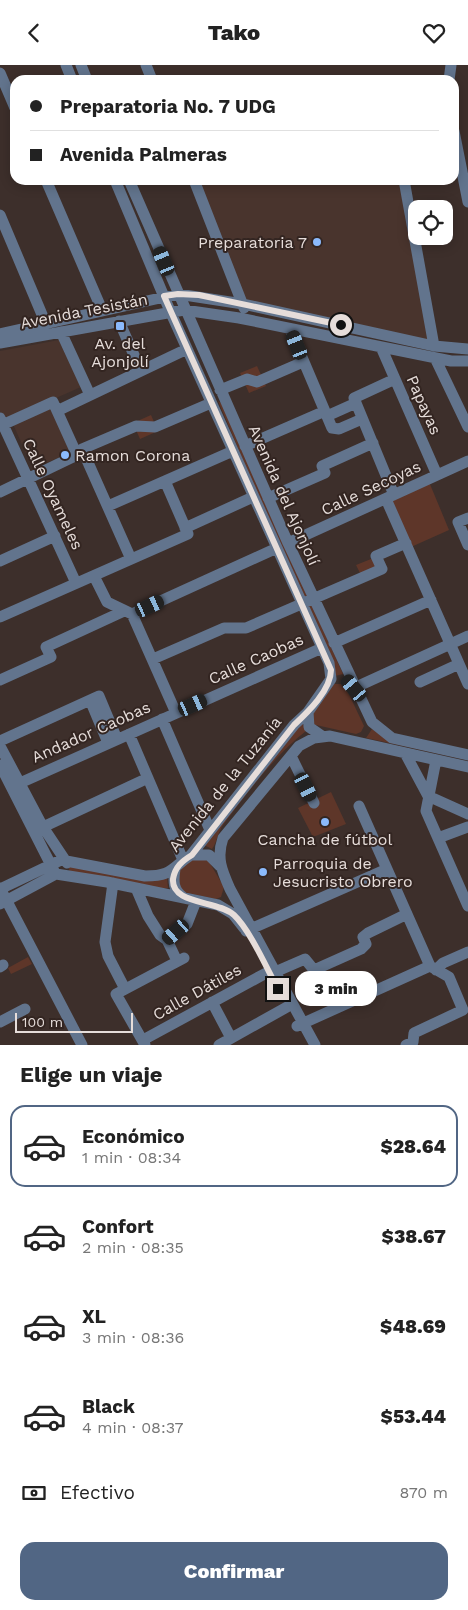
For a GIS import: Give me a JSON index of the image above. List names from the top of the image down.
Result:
{
  "streets": {
    "street": [
      "Avenida Tesistán",
      "Papayas",
      "Calle Secoyas",
      "Calle Oyameles",
      "Avenida del Ajonjolí",
      "Calle Caobas",
      "Andador Caobas",
      "Avenida de la Tuzanía",
      "Calle Dátiles"
    ]
  },
  "crossings": [
    ["Avenida Tesistán", "Papayas"],
    ["Avenida Tesistán", "Avenida del Ajonjolí"],
    ["Papayas", "Calle Secoyas"],
    ["Calle Secoyas", "Avenida del Ajonjolí"],
    ["Avenida del Ajonjolí", "Calle Caobas"],
    ["Avenida del Ajonjolí", "Avenida de la Tuzanía"],
    ["Calle Caobas", "Andador Caobas"]
  ],
  "places": {
    "other": [
      "Preparatoria 7",
      "Ramon Corona",
      "Cancha de fútbol",
      "Parroquia de Jesucristo Obrero"
    ],
    "transit": ["Av. del Ajonjolí"]
  },
  "scale_bar": "100 m",
  "page": {
    "header": "Tako",
    "banner": ["Preparatoria No. 7 UDG", "Avenida Palmeras"],
    "bubble": "3 min",
    "scale": "100 m",
    "heading": "Elige un viaje",
    "list": [
      {
        "name": "Económico",
        "note": "1 min · 08:34",
        "value": "$28.64"
      },
      {
        "name": "Confort",
        "note": "2 min · 08:35",
        "value": "$38.67"
      },
      {
        "name": "XL",
        "note": "3 min · 08:36",
        "value": "$48.69"
      },
      {
        "name": "Black",
        "note": "4 min · 08:37",
        "value": "$53.44"
      }
    ],
    "pay": ["Efectivo", "870 m"],
    "buttons": "Confirmar"
  }
}
